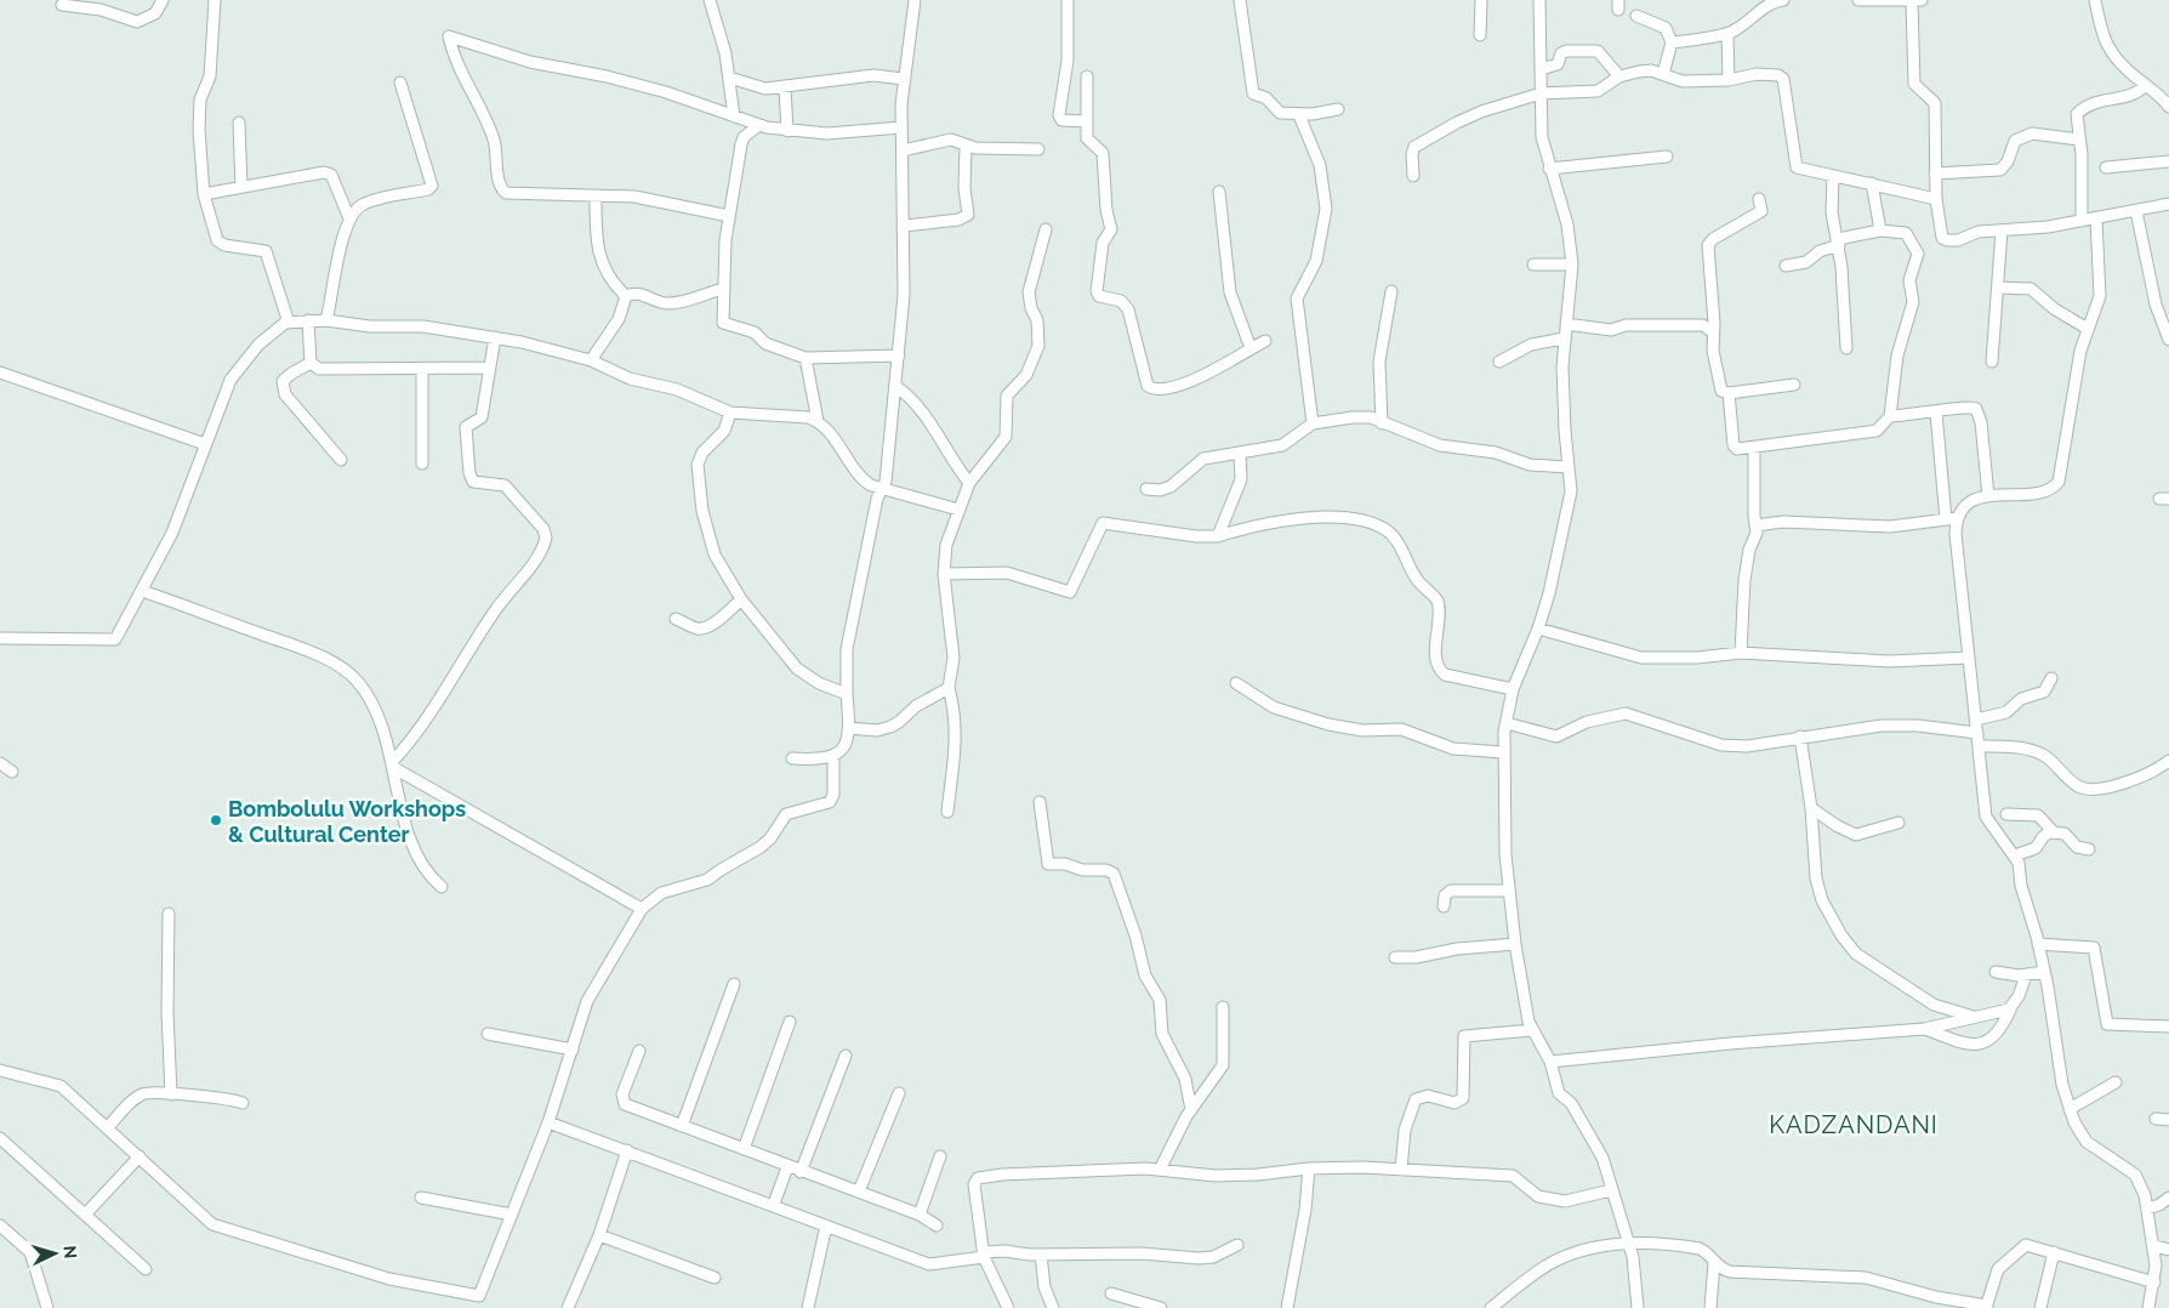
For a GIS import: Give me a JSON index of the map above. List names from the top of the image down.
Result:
{
  "districts": ["KADZANDANI"],
  "places": ["Bombolulu Workshops & Cultural Center"],
  "north": "right"
}
